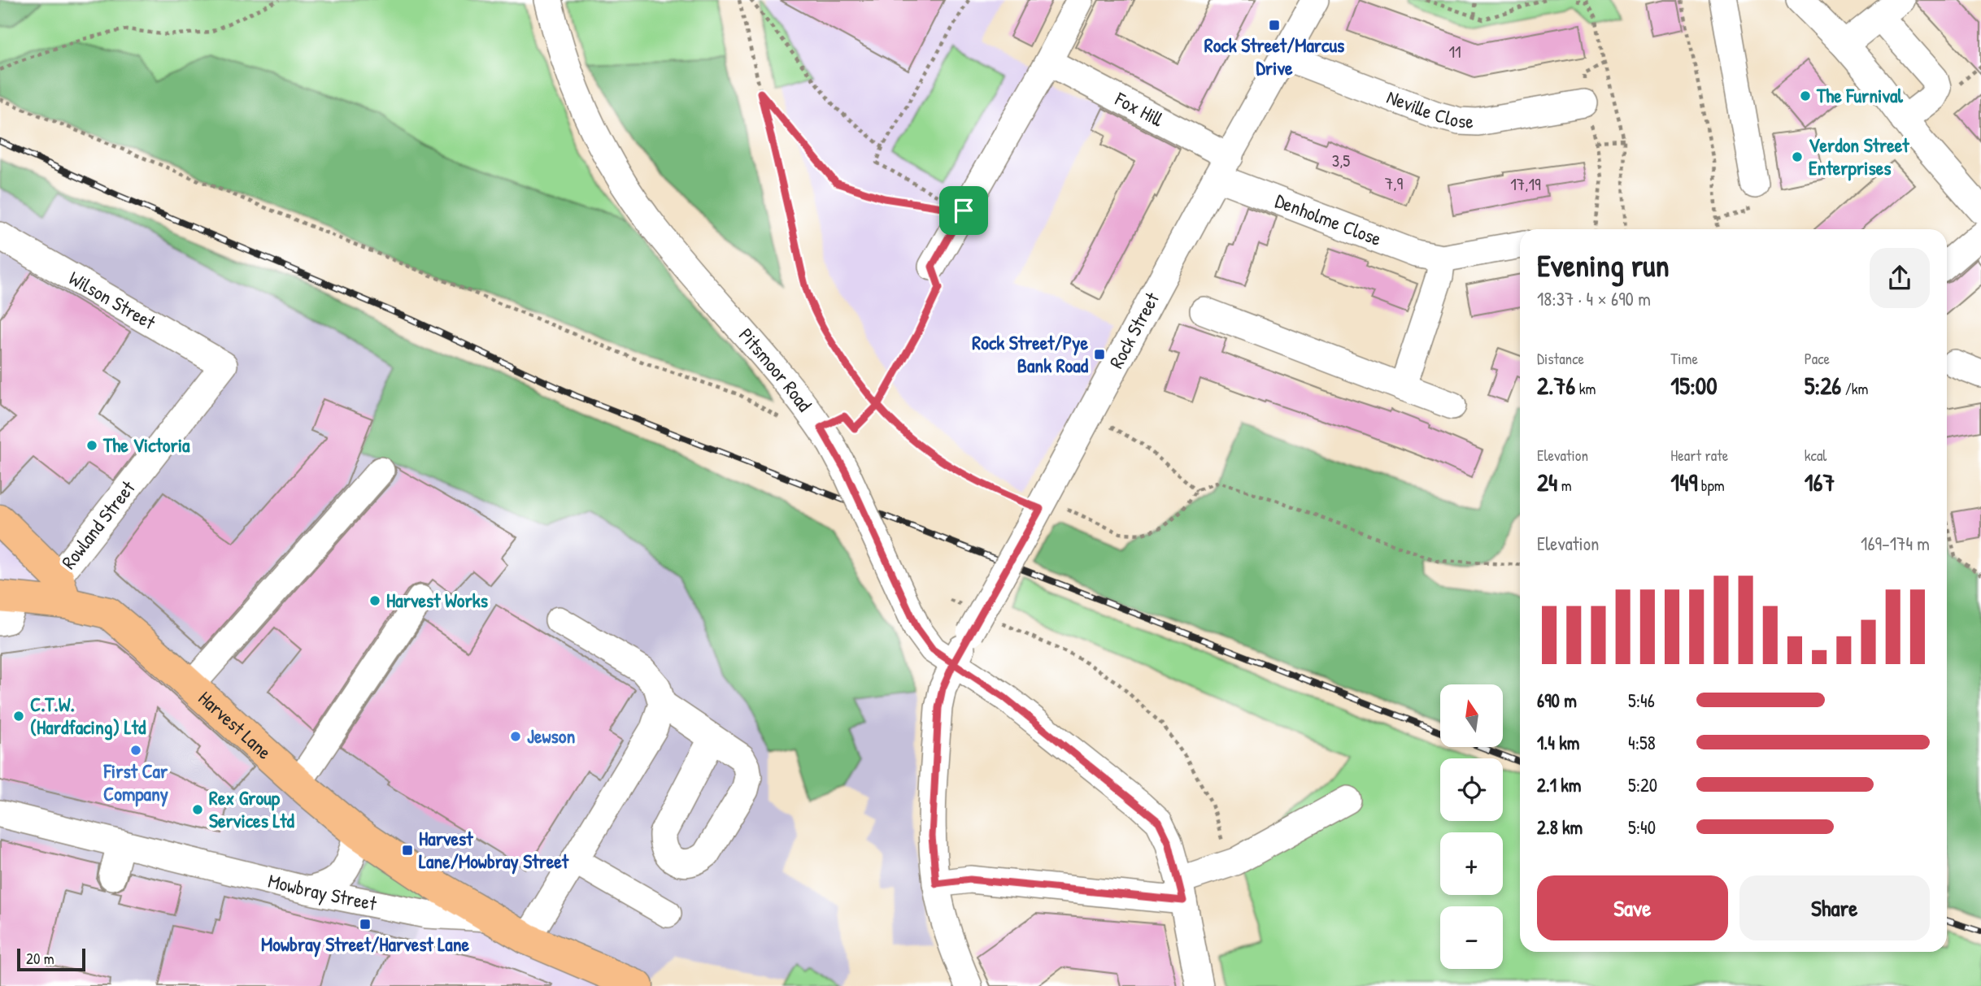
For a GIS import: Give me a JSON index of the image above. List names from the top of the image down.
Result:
{
  "streets": {
    "main road": ["Harvest Lane", "Mowbray Street"],
    "street": [
      "Neville Close",
      "Fox Hill",
      "Denholme Close",
      "Wilson Street",
      "Rock Street",
      "Pitsmoor Road",
      "Rowland Street"
    ]
  },
  "crossings": [
    ["Neville Close", "Rock Street"],
    ["Fox Hill", "Denholme Close"],
    ["Fox Hill", "Rock Street"],
    ["Denholme Close", "Rock Street"],
    ["Wilson Street", "Rowland Street"],
    ["Rock Street", "Pitsmoor Road"],
    ["Rowland Street", "Harvest Lane"],
    ["Harvest Lane", "Mowbray Street"]
  ],
  "places": {
    "transit": [
      "Rock Street/Marcus Drive",
      "Rock Street/Pye Bank Road",
      "Harvest Lane/Mowbray Street",
      "Mowbray Street/Harvest Lane"
    ],
    "other": [
      "The Furnival",
      "Verdon Street Enterprises",
      "The Victoria",
      "Harvest Works",
      "C.T.W. (Hardfacing) Ltd",
      "Jewson",
      "First Car Company",
      "Rex Group Services Ltd"
    ]
  },
  "house_numbers": [
    "11",
    "3,5",
    "7,9",
    "17,19"
  ],
  "scale_bar": "20 m",
  "north": "top",
  "page": {
    "heading": ["Evening run", "18:37 · 4 × 690 m"],
    "stats": [
      ["Distance", "2.76 km"],
      ["Time", "15:00"],
      ["Pace", "5:26 /km"],
      ["Elevation", "24 m"],
      ["Heart rate", "149 bpm"],
      ["kcal", "167"]
    ],
    "chart": ["Elevation", "169–174 m"],
    "list": [
      {
        "name": "690 m",
        "note": "5:46"
      },
      {
        "name": "1.4 km",
        "note": "4:58"
      },
      {
        "name": "2.1 km",
        "note": "5:20"
      },
      {
        "name": "2.8 km",
        "note": "5:40"
      }
    ],
    "map_buttons": ["+", "−"],
    "buttons": ["Save", "Share"],
    "scale": "20 m"
  }
}
